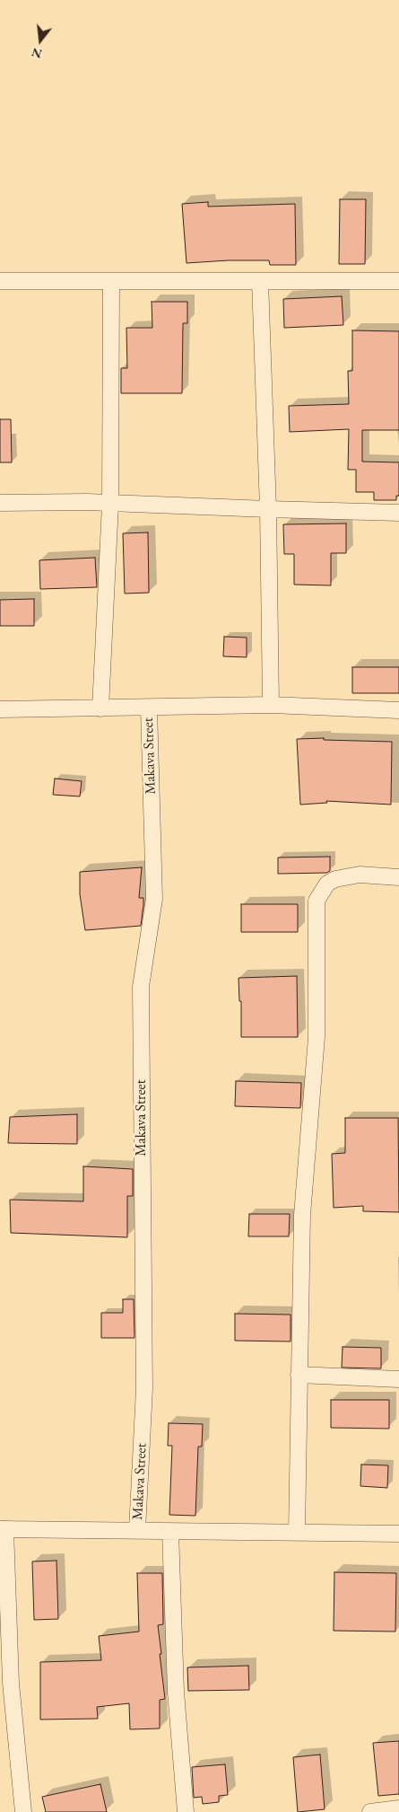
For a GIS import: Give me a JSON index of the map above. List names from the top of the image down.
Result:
{
  "streets": {
    "street": ["Makava Street"]
  },
  "north": "bottom"
}
